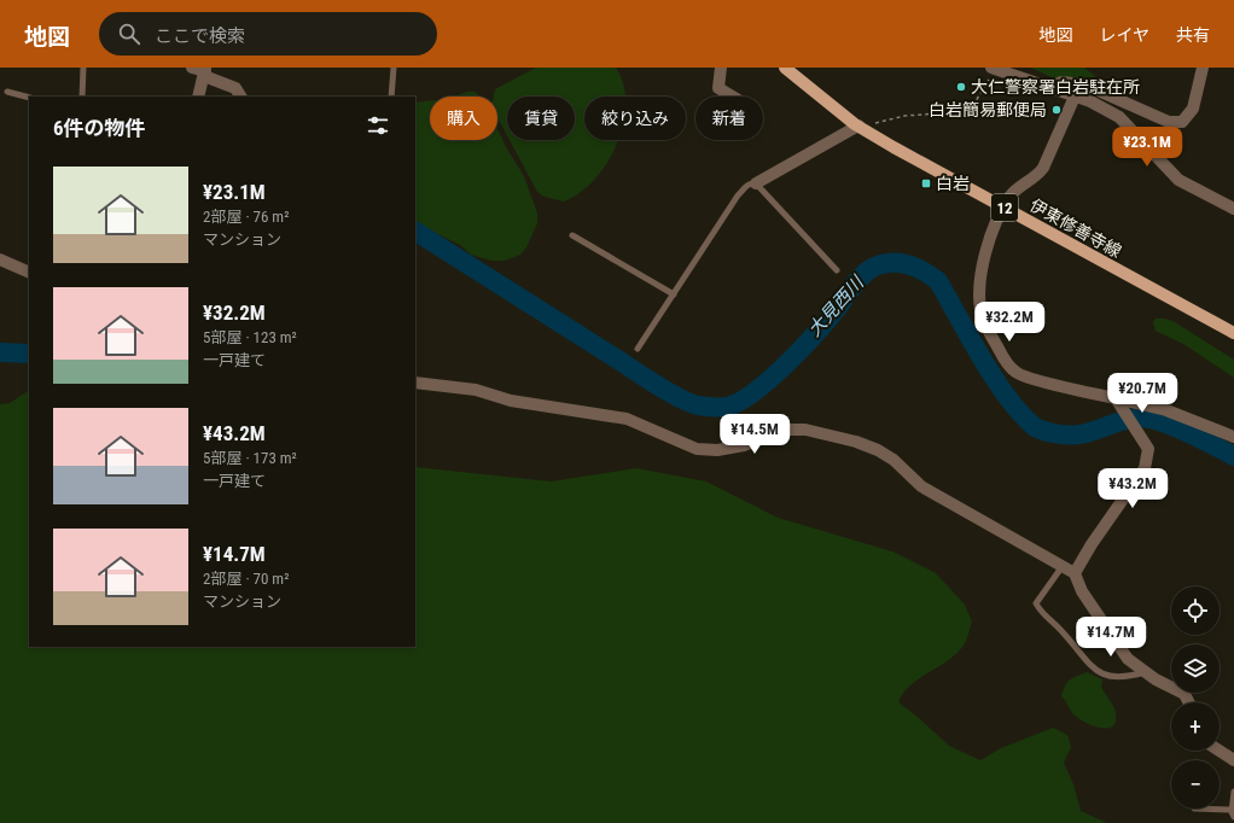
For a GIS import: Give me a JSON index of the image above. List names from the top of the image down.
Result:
{
  "streets": {
    "main road": ["12", "伊東修善寺線"]
  },
  "water": ["大見西川"],
  "places": {
    "other": ["大仁警察署白岩駐在所", "白岩簡易郵便局"],
    "transit": ["白岩"]
  },
  "page": {
    "header": "地図",
    "search": "ここで検索",
    "nav": ["地図", "レイヤ", "共有"],
    "chip": [
      "購入",
      "賃貸",
      "絞り込み",
      "新着"
    ],
    "heading": "6件の物件",
    "price": [
      "¥23.1M",
      "¥32.2M",
      "¥20.7M",
      "¥14.5M",
      "¥43.2M",
      "¥14.7M"
    ],
    "list": [
      {
        "name": "¥23.1M",
        "note": "2部屋 · 76 m² · マンション"
      },
      {
        "name": "¥32.2M",
        "note": "5部屋 · 123 m² · 一戸建て"
      },
      {
        "name": "¥43.2M",
        "note": "5部屋 · 173 m² · 一戸建て"
      },
      {
        "name": "¥14.7M",
        "note": "2部屋 · 70 m² · マンション"
      }
    ],
    "map_buttons": ["+", "−"]
  }
}
